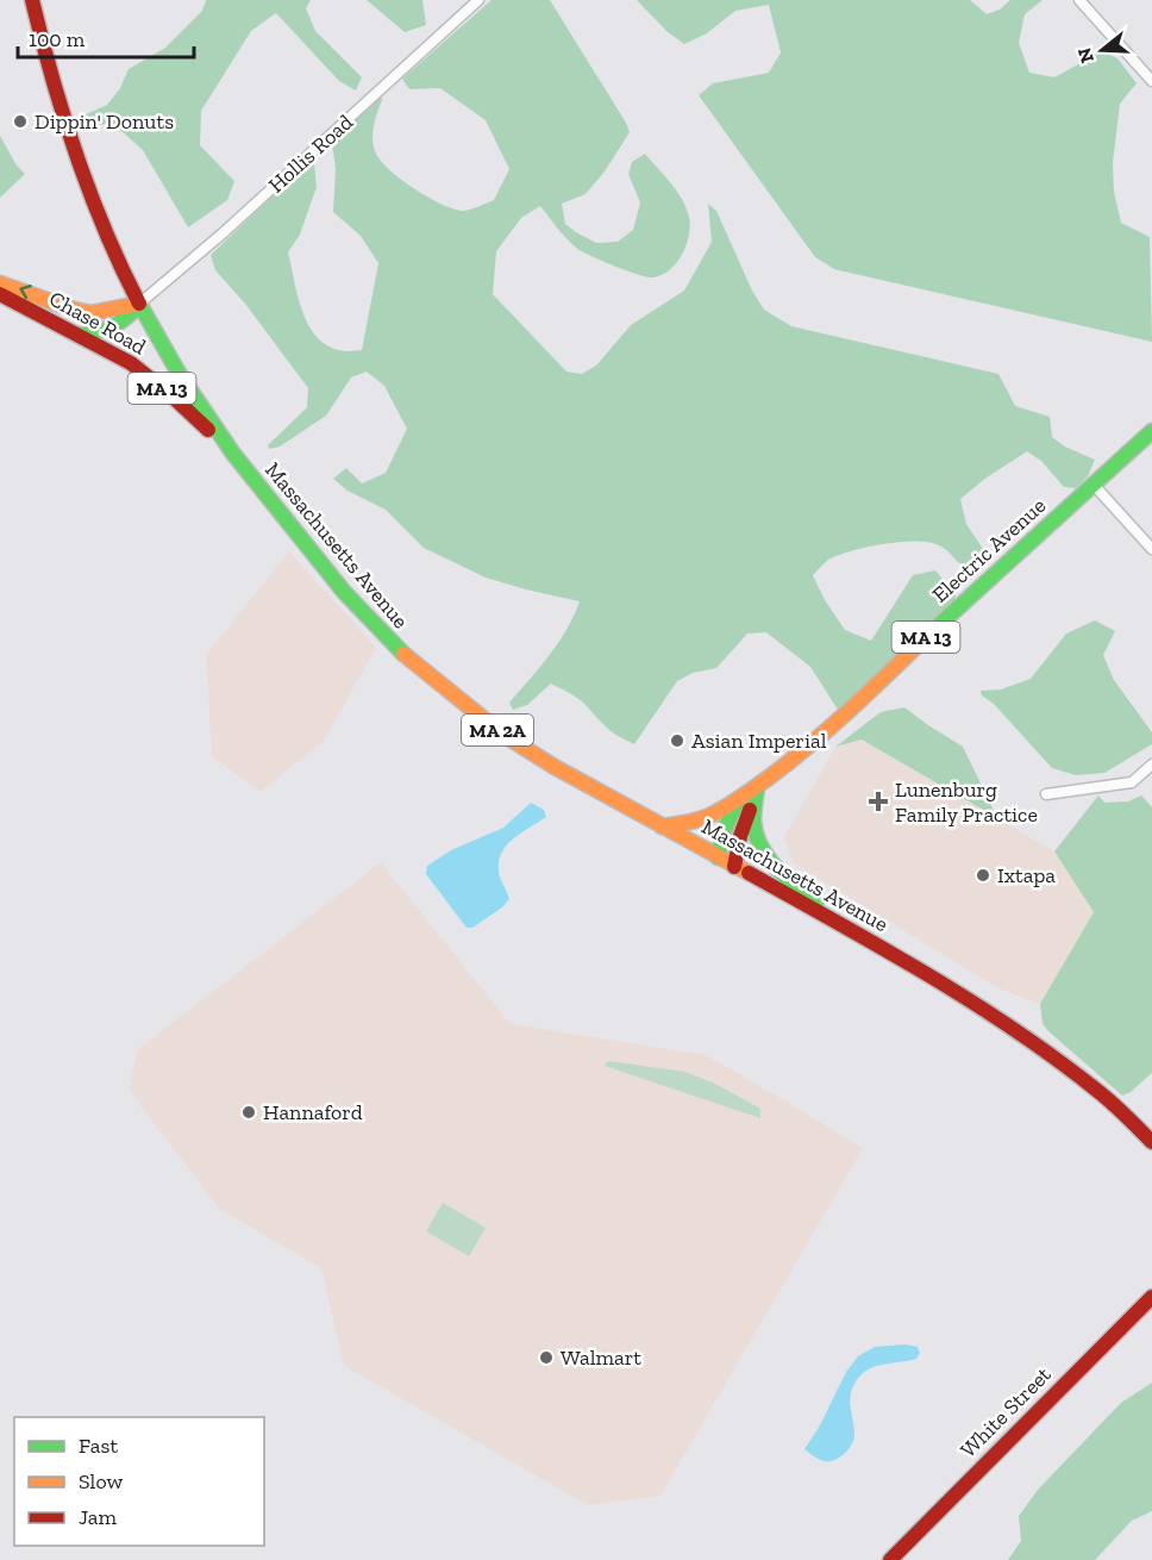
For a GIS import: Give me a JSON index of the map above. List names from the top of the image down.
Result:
{
  "streets": {
    "main road": [
      "Chase Road",
      "MA 13",
      "Massachusetts Avenue",
      "Electric Avenue",
      "MA 2A",
      "White Street"
    ],
    "street": ["Hollis Road"]
  },
  "crossings": [
    ["Hollis Road", "Chase Road"],
    ["Hollis Road", "Massachusetts Avenue"],
    ["Chase Road", "Massachusetts Avenue"],
    ["MA 13", "Massachusetts Avenue"],
    ["MA 13", "Electric Avenue"]
  ],
  "places": {
    "other": [
      "Dippin' Donuts",
      "Asian Imperial",
      "Ixtapa",
      "Hannaford",
      "Walmart"
    ],
    "health": ["Lunenburg Family Practice"]
  },
  "legend": ["Fast", "Slow", "Jam"],
  "scale_bar": "100 m",
  "north": "left"
}
